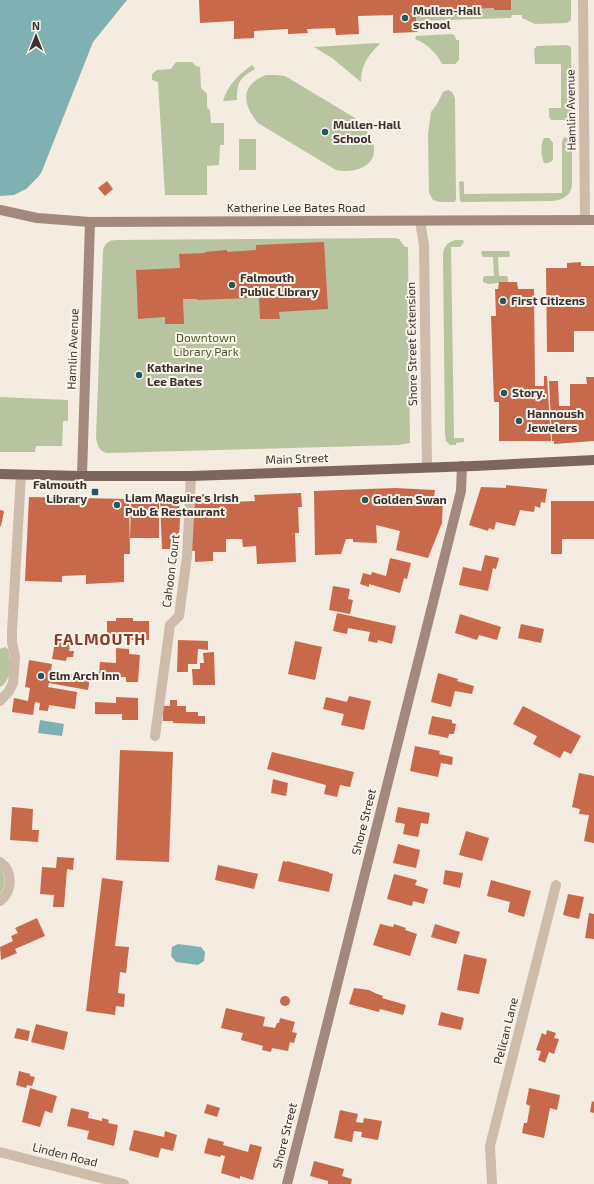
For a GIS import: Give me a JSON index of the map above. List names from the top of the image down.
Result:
{
  "streets": {
    "main road": ["Main Street"],
    "street": [
      "Hamlin Avenue",
      "Katherine Lee Bates Road",
      "Shore Street Extension",
      "Cahoon Court",
      "Shore Street",
      "Pelican Lane",
      "Linden Road"
    ]
  },
  "crossings": [
    ["Hamlin Avenue", "Katherine Lee Bates Road"],
    ["Hamlin Avenue", "Main Street"],
    ["Katherine Lee Bates Road", "Shore Street Extension"],
    ["Shore Street Extension", "Main Street"],
    ["Main Street", "Cahoon Court"],
    ["Main Street", "Shore Street"]
  ],
  "districts": ["FALMOUTH"],
  "parks": ["Downtown Library Park"],
  "places": {
    "other": [
      "Mullen-Hall school",
      "Mullen-Hall School",
      "Falmouth Public Library",
      "First Citizens",
      "Katharine Lee Bates",
      "Story.",
      "Hannoush Jewelers",
      "Golden Swan",
      "Liam Maguire's Irish Pub & Restaurant",
      "Elm Arch Inn"
    ],
    "transit": ["Falmouth Library"]
  },
  "north": "top"
}
